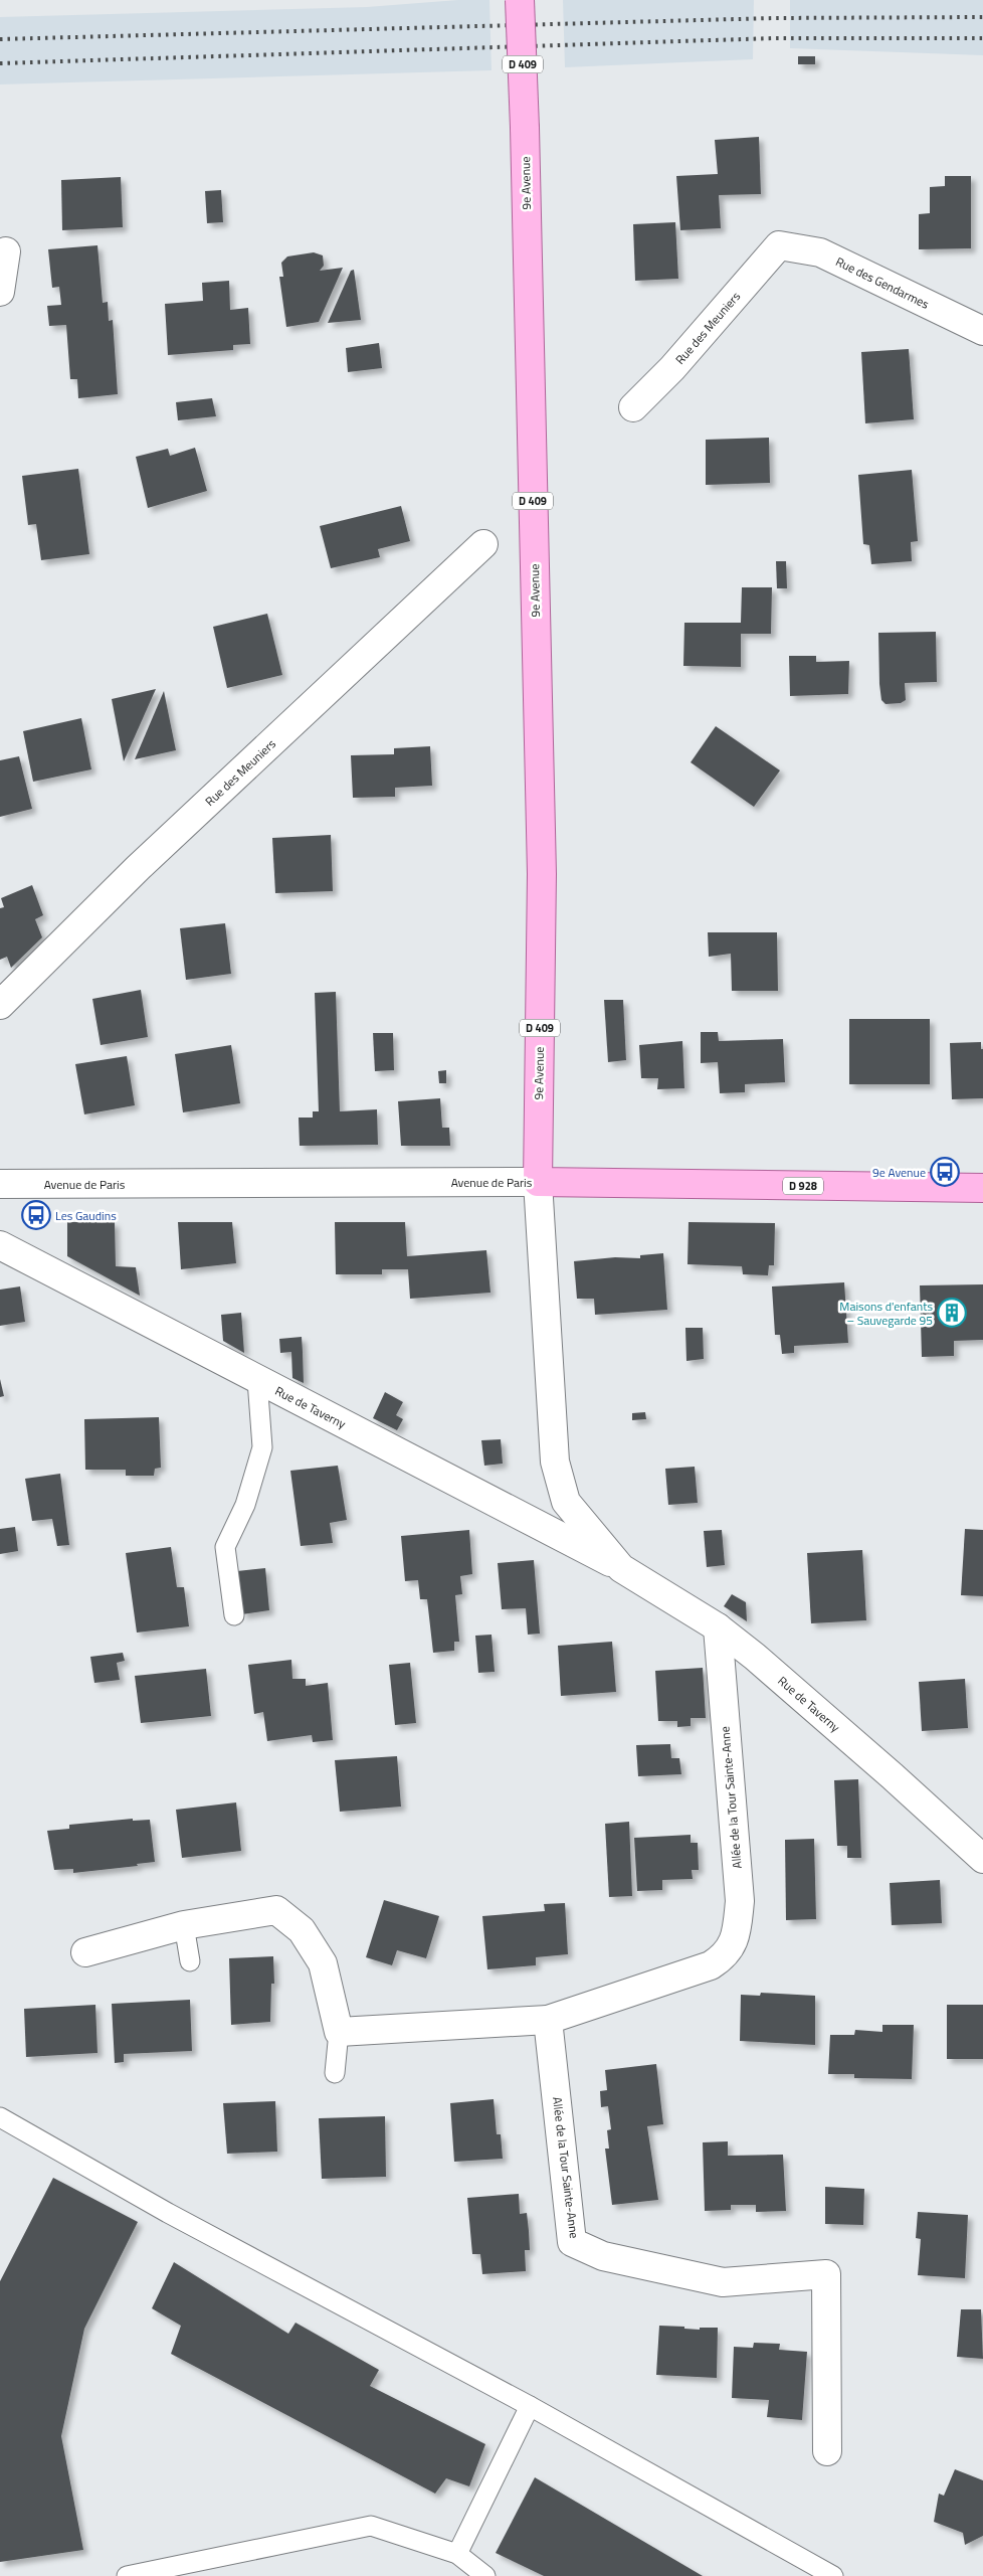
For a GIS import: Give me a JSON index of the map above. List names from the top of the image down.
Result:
{
  "streets": {
    "main road": [
      "D 409",
      "9e Avenue",
      "Avenue de Paris",
      "D 928"
    ],
    "street": [
      "Rue des Gendarmes",
      "Rue des Meuniers",
      "Rue de Taverny",
      "Allée de la Tour Sainte-Anne"
    ]
  },
  "crossings": [
    ["9e Avenue", "Avenue de Paris"],
    ["9e Avenue", "Rue de Taverny"],
    ["Rue des Gendarmes", "Rue des Meuniers"],
    ["Avenue de Paris", "Rue de Taverny"],
    ["Rue de Taverny", "Allée de la Tour Sainte-Anne"]
  ],
  "places": {
    "bus stop": ["9e Avenue", "Les Gaudins"],
    "building": ["Maisons d'enfants – Sauvegarde 95"]
  }
}
